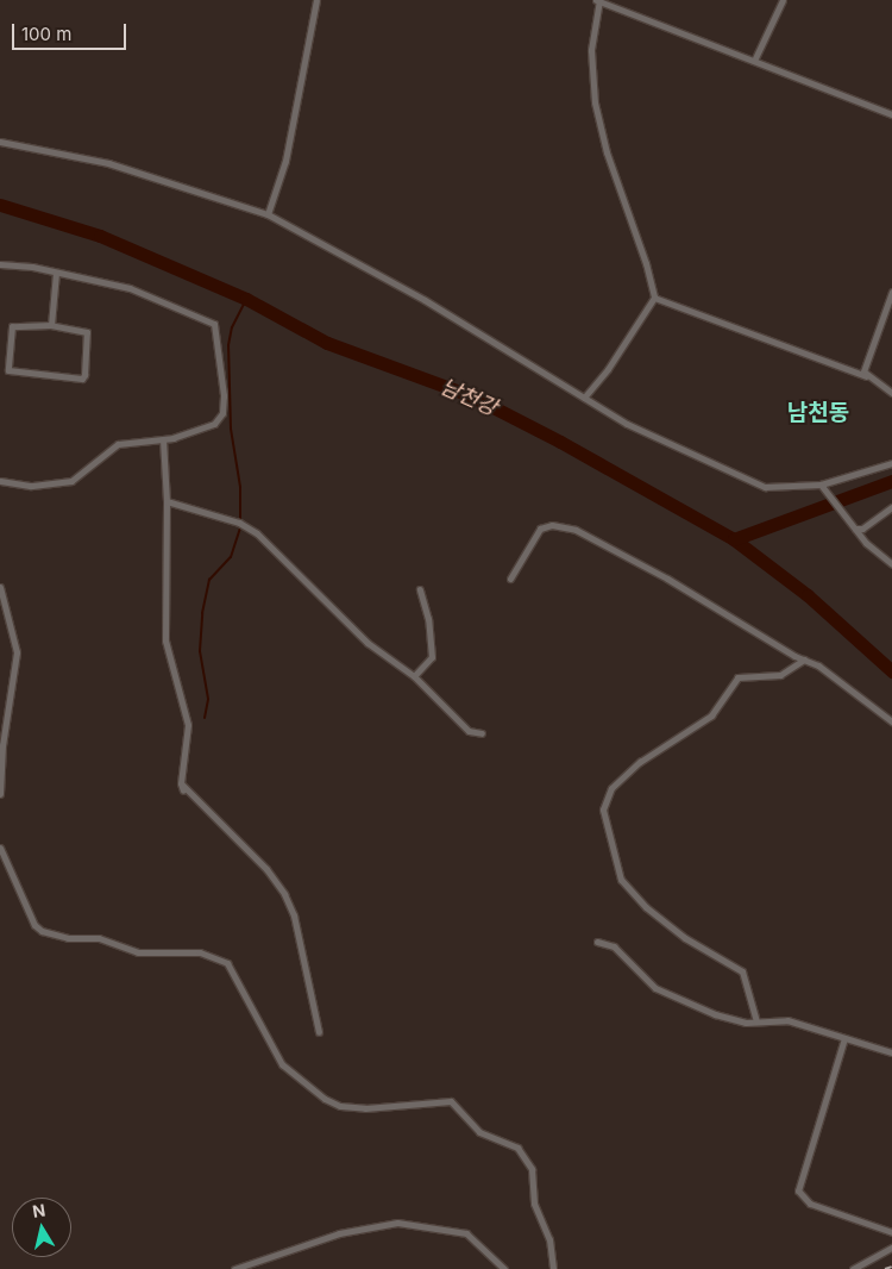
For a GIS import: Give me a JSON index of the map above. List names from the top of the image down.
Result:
{
  "districts": ["남천동"],
  "water": ["남천강"],
  "scale_bar": "100 m",
  "north": "top"
}
